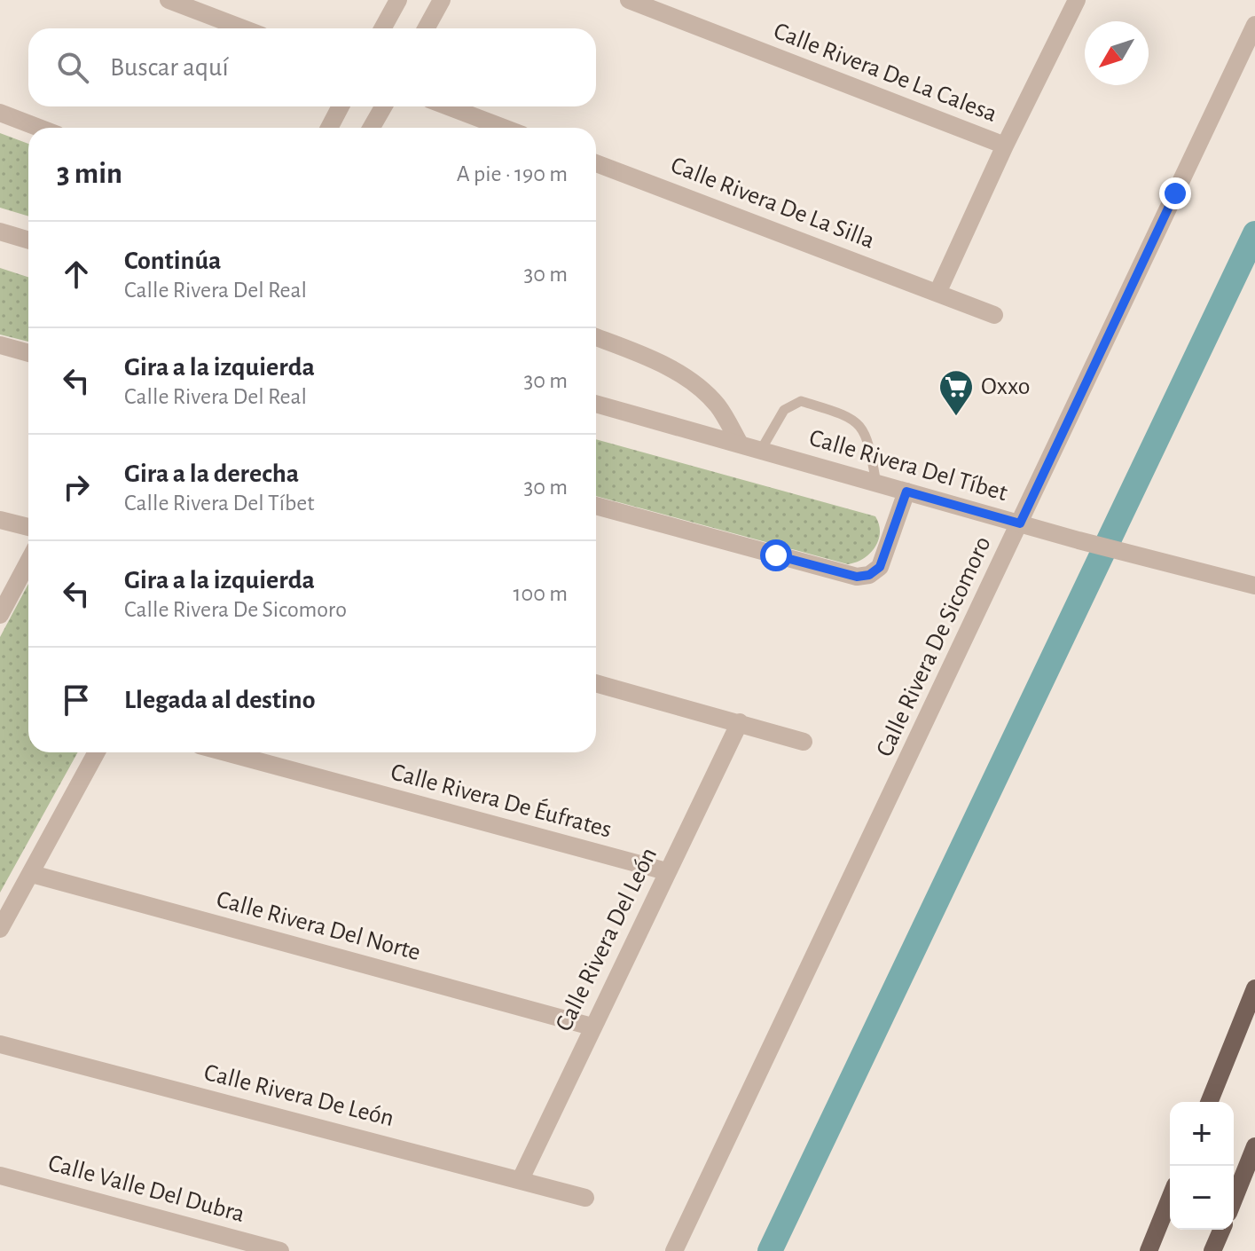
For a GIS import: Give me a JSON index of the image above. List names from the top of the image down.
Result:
{
  "streets": {
    "street": [
      "Calle Rivera De La Calesa",
      "Calle Rivera De La Silla",
      "Calle Rivera Del Tíbet",
      "Calle Rivera De Sicomoro",
      "Calle Rivera De Éufrates",
      "Calle Rivera Del Norte",
      "Calle Rivera Del León",
      "Calle Rivera De León",
      "Calle Valle Del Dubra"
    ]
  },
  "crossings": [
    ["Calle Rivera Del Tíbet", "Calle Rivera De Sicomoro"],
    ["Calle Rivera De Éufrates", "Calle Rivera Del León"],
    ["Calle Rivera Del Norte", "Calle Rivera Del León"],
    ["Calle Rivera Del León", "Calle Rivera De León"]
  ],
  "places": {
    "supermarket": ["Oxxo"]
  },
  "north": "bottom left",
  "page": {
    "search": "Buscar aquí",
    "heading": ["3 min", "A pie · 190 m"],
    "list": [
      ["Continúa", "Calle Rivera Del Real", "30 m"],
      ["Gira a la izquierda", "Calle Rivera Del Real", "30 m"],
      ["Gira a la derecha", "Calle Rivera Del Tíbet", "30 m"],
      ["Gira a la izquierda", "Calle Rivera De Sicomoro", "100 m"],
      "Llegada al destino"
    ],
    "map_buttons": ["+", "−"]
  }
}
